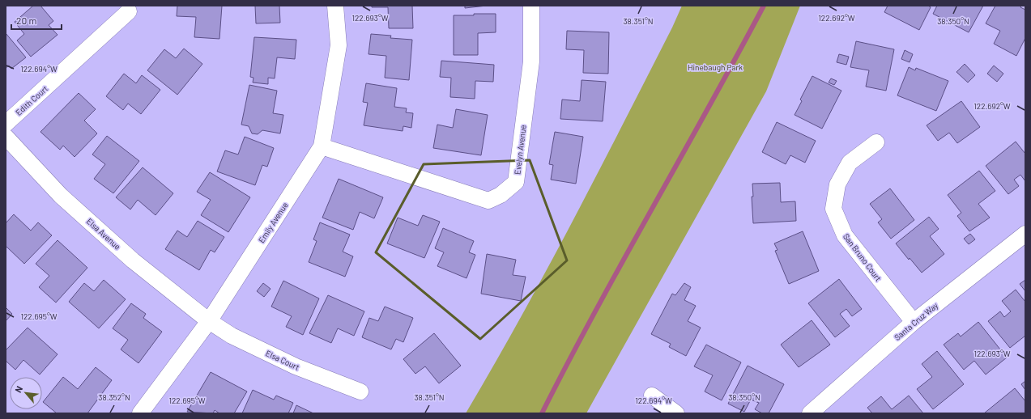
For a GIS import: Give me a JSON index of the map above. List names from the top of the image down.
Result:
{
  "streets": {
    "street": [
      "Edith Court",
      "Evelyn Avenue",
      "Emily Avenue",
      "Elsa Avenue",
      "San Bruno Court",
      "Santa Cruz Way",
      "Elsa Court"
    ]
  },
  "crossings": [
    ["Evelyn Avenue", "Emily Avenue"],
    ["Emily Avenue", "Elsa Avenue"],
    ["Emily Avenue", "Elsa Court"],
    ["Elsa Avenue", "Elsa Court"],
    ["San Bruno Court", "Santa Cruz Way"]
  ],
  "parks": ["Hinebaugh Park"],
  "scale_bar": "20 m",
  "north": "top left",
  "coordinates": [
    "122.693°W",
    "122.692°W",
    "38.351°N",
    "38.350°N",
    "122.694°W",
    "122.695°W",
    "38.352°N"
  ]
}
